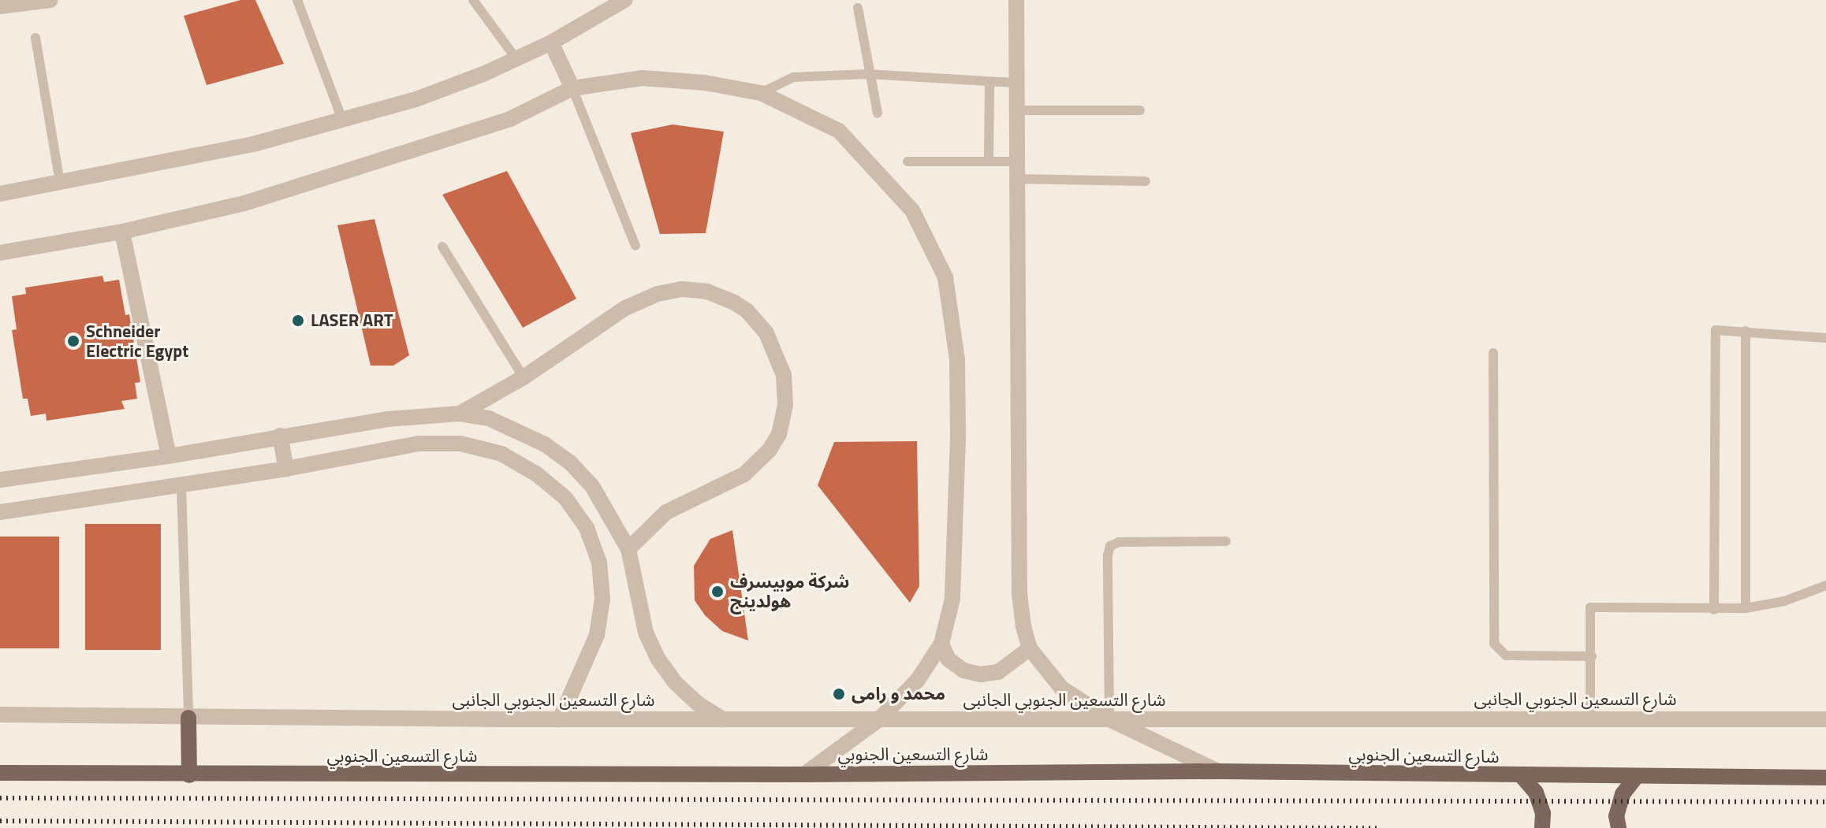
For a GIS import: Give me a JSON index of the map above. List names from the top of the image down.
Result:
{
  "streets": {
    "main road": ["شارع التسعين الجنوبي"],
    "street": ["شارع التسعين الجنوبي الجانبى"]
  },
  "places": [
    "LASER ART",
    "Schneider Electric Egypt",
    "شركة موبيسرف هولدينج",
    "محمد و رامى"
  ]
}
